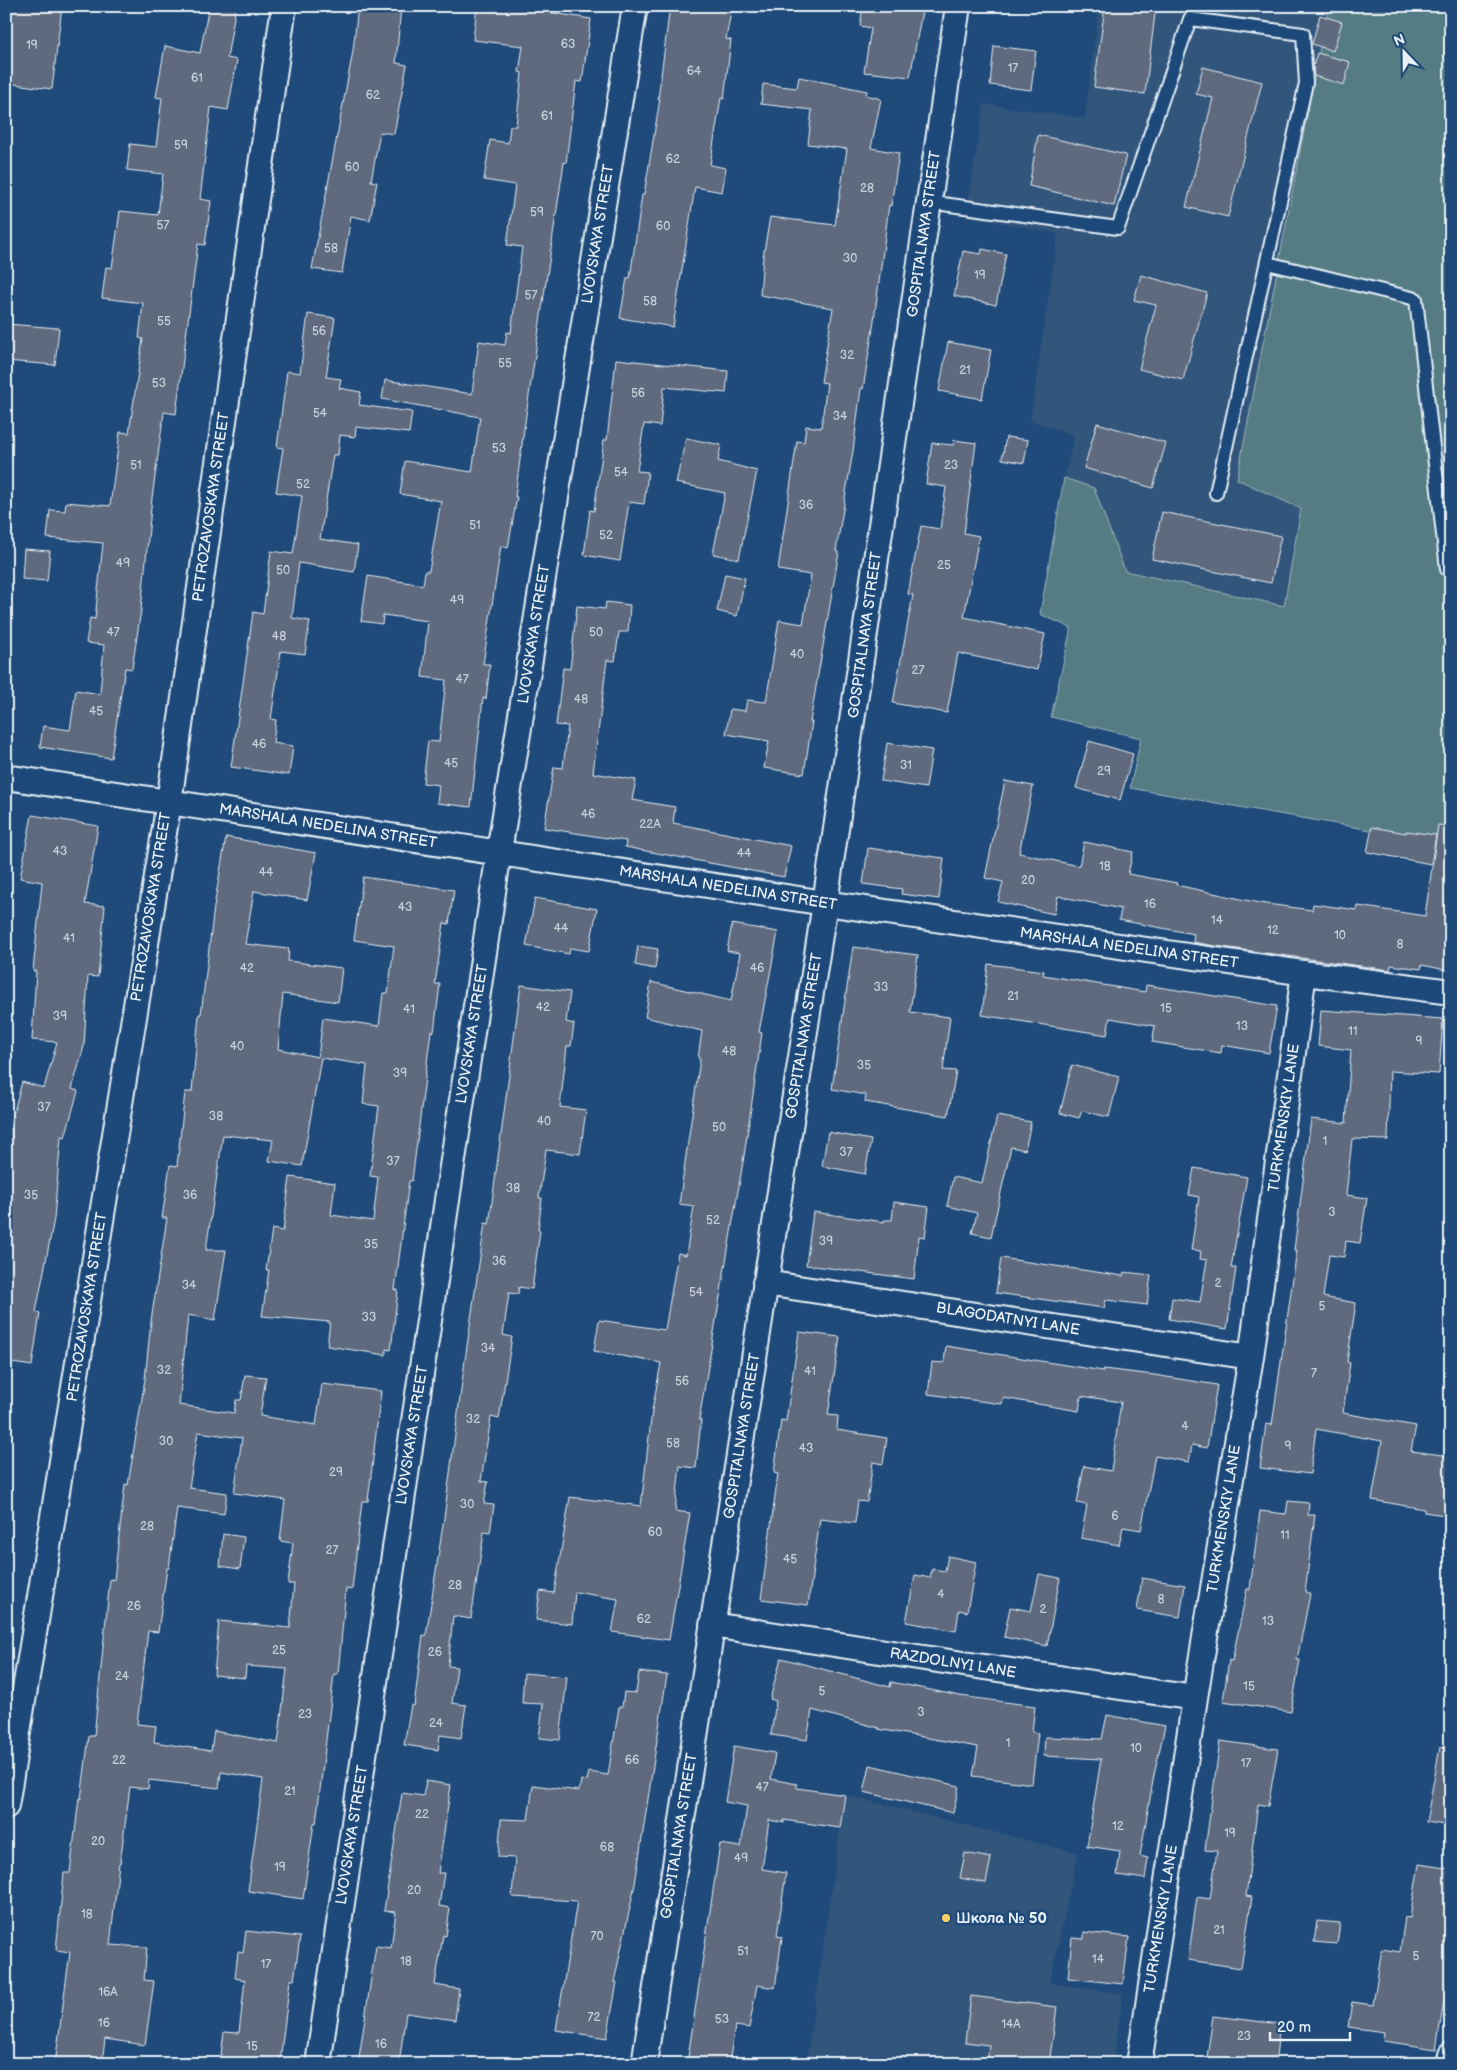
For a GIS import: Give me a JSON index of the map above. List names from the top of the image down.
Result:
{
  "streets": {
    "street": [
      "LVOVSKAYA STREET",
      "GOSPITALNAYA STREET",
      "PETROZAVOSKAYA STREET",
      "MARSHALA NEDELINA STREET",
      "TURKMENSKIY LANE",
      "BLAGODATNYI LANE",
      "RAZDOLNYI LANE"
    ]
  },
  "crossings": [
    ["LVOVSKAYA STREET", "MARSHALA NEDELINA STREET"],
    ["GOSPITALNAYA STREET", "MARSHALA NEDELINA STREET"],
    ["GOSPITALNAYA STREET", "BLAGODATNYI LANE"],
    ["GOSPITALNAYA STREET", "RAZDOLNYI LANE"],
    ["PETROZAVOSKAYA STREET", "MARSHALA NEDELINA STREET"],
    ["MARSHALA NEDELINA STREET", "TURKMENSKIY LANE"],
    ["TURKMENSKIY LANE", "BLAGODATNYI LANE"],
    ["TURKMENSKIY LANE", "RAZDOLNYI LANE"]
  ],
  "places": ["Школа № 50"],
  "house_numbers": [
    "63",
    "19",
    "17",
    "64",
    "61",
    "62",
    "61",
    "59",
    "62",
    "60",
    "28",
    "59",
    "57",
    "60",
    "58",
    "30",
    "19",
    "57",
    "58",
    "55",
    "56",
    "32",
    "55",
    "21",
    "53",
    "56",
    "54",
    "34",
    "53",
    "51",
    "23",
    "54",
    "52",
    "36",
    "51",
    "52",
    "49",
    "25",
    "50",
    "49",
    "47",
    "50",
    "48",
    "40",
    "27",
    "47",
    "48",
    "45",
    "46",
    "45",
    "31",
    "29",
    "46",
    "22А",
    "43",
    "44",
    "18",
    "44",
    "20",
    "16",
    "43",
    "14",
    "44",
    "12",
    "10",
    "41",
    "8",
    "42",
    "46",
    "33",
    "21",
    "42",
    "15",
    "41",
    "39",
    "13",
    "11",
    "9",
    "40",
    "48",
    "35",
    "39",
    "37",
    "38",
    "40",
    "50",
    "1",
    "37",
    "37",
    "38",
    "35",
    "36",
    "3",
    "52",
    "39",
    "35",
    "36",
    "2",
    "34",
    "54",
    "5",
    "33",
    "34",
    "32",
    "41",
    "7",
    "56",
    "32",
    "4",
    "30",
    "58",
    "9",
    "43",
    "29",
    "30",
    "6",
    "28",
    "60",
    "11",
    "27",
    "45",
    "28",
    "4",
    "8",
    "26",
    "2",
    "62",
    "13",
    "25",
    "26",
    "24",
    "15",
    "5",
    "3",
    "23",
    "24",
    "1",
    "10",
    "22",
    "66",
    "17",
    "47",
    "21",
    "22",
    "12",
    "19",
    "20",
    "68",
    "49",
    "19",
    "20",
    "18",
    "21",
    "70",
    "51",
    "5",
    "14",
    "18",
    "17",
    "16А",
    "72",
    "53",
    "16",
    "14А",
    "23",
    "16",
    "15"
  ],
  "scale_bar": "20 m",
  "north": "top"
}
